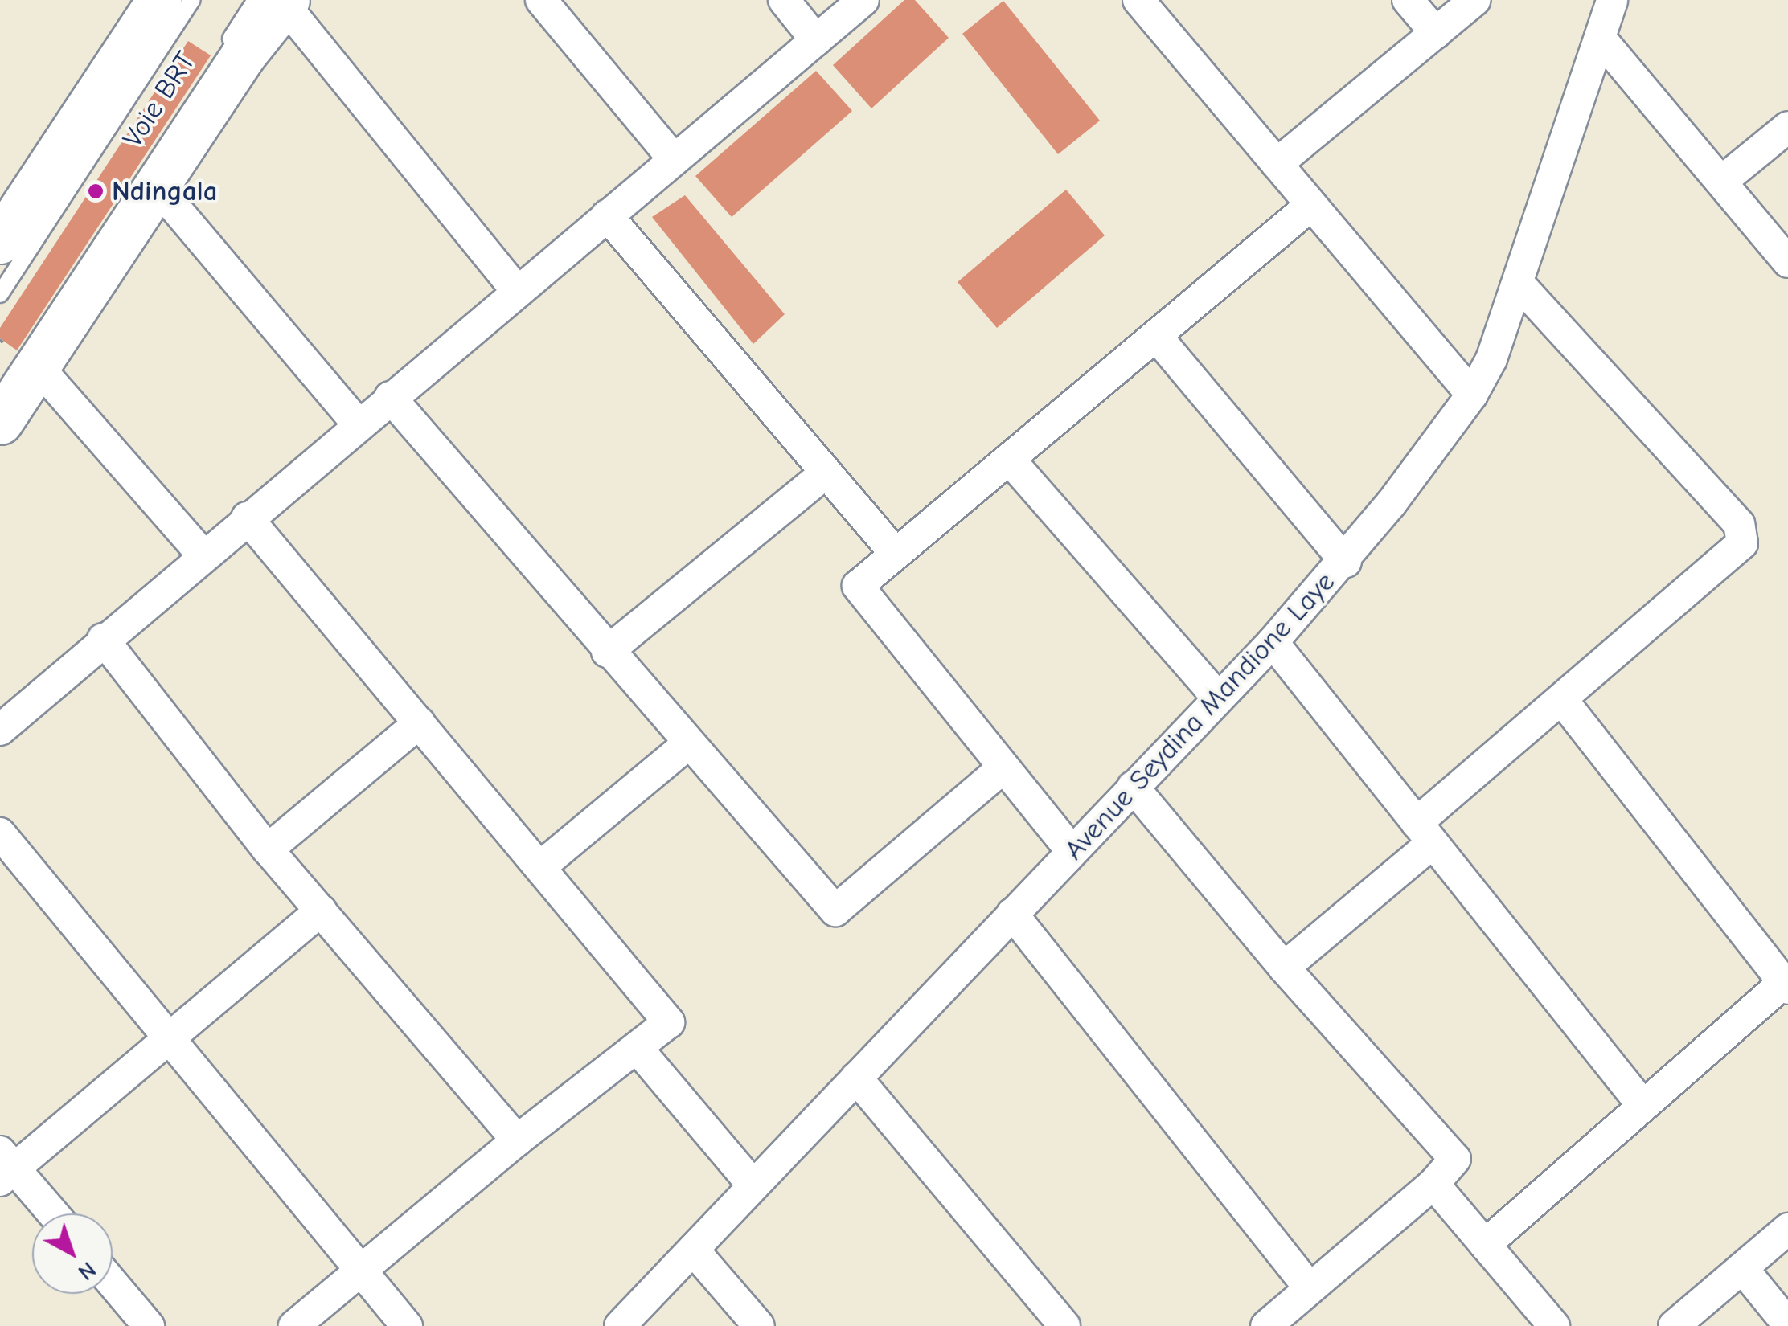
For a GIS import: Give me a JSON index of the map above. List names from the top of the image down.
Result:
{
  "streets": {
    "street": ["Avenue Seydina Mandione Laye"],
    "lane": ["Voie BRT"]
  },
  "places": ["Ndingala"],
  "north": "bottom right"
}
